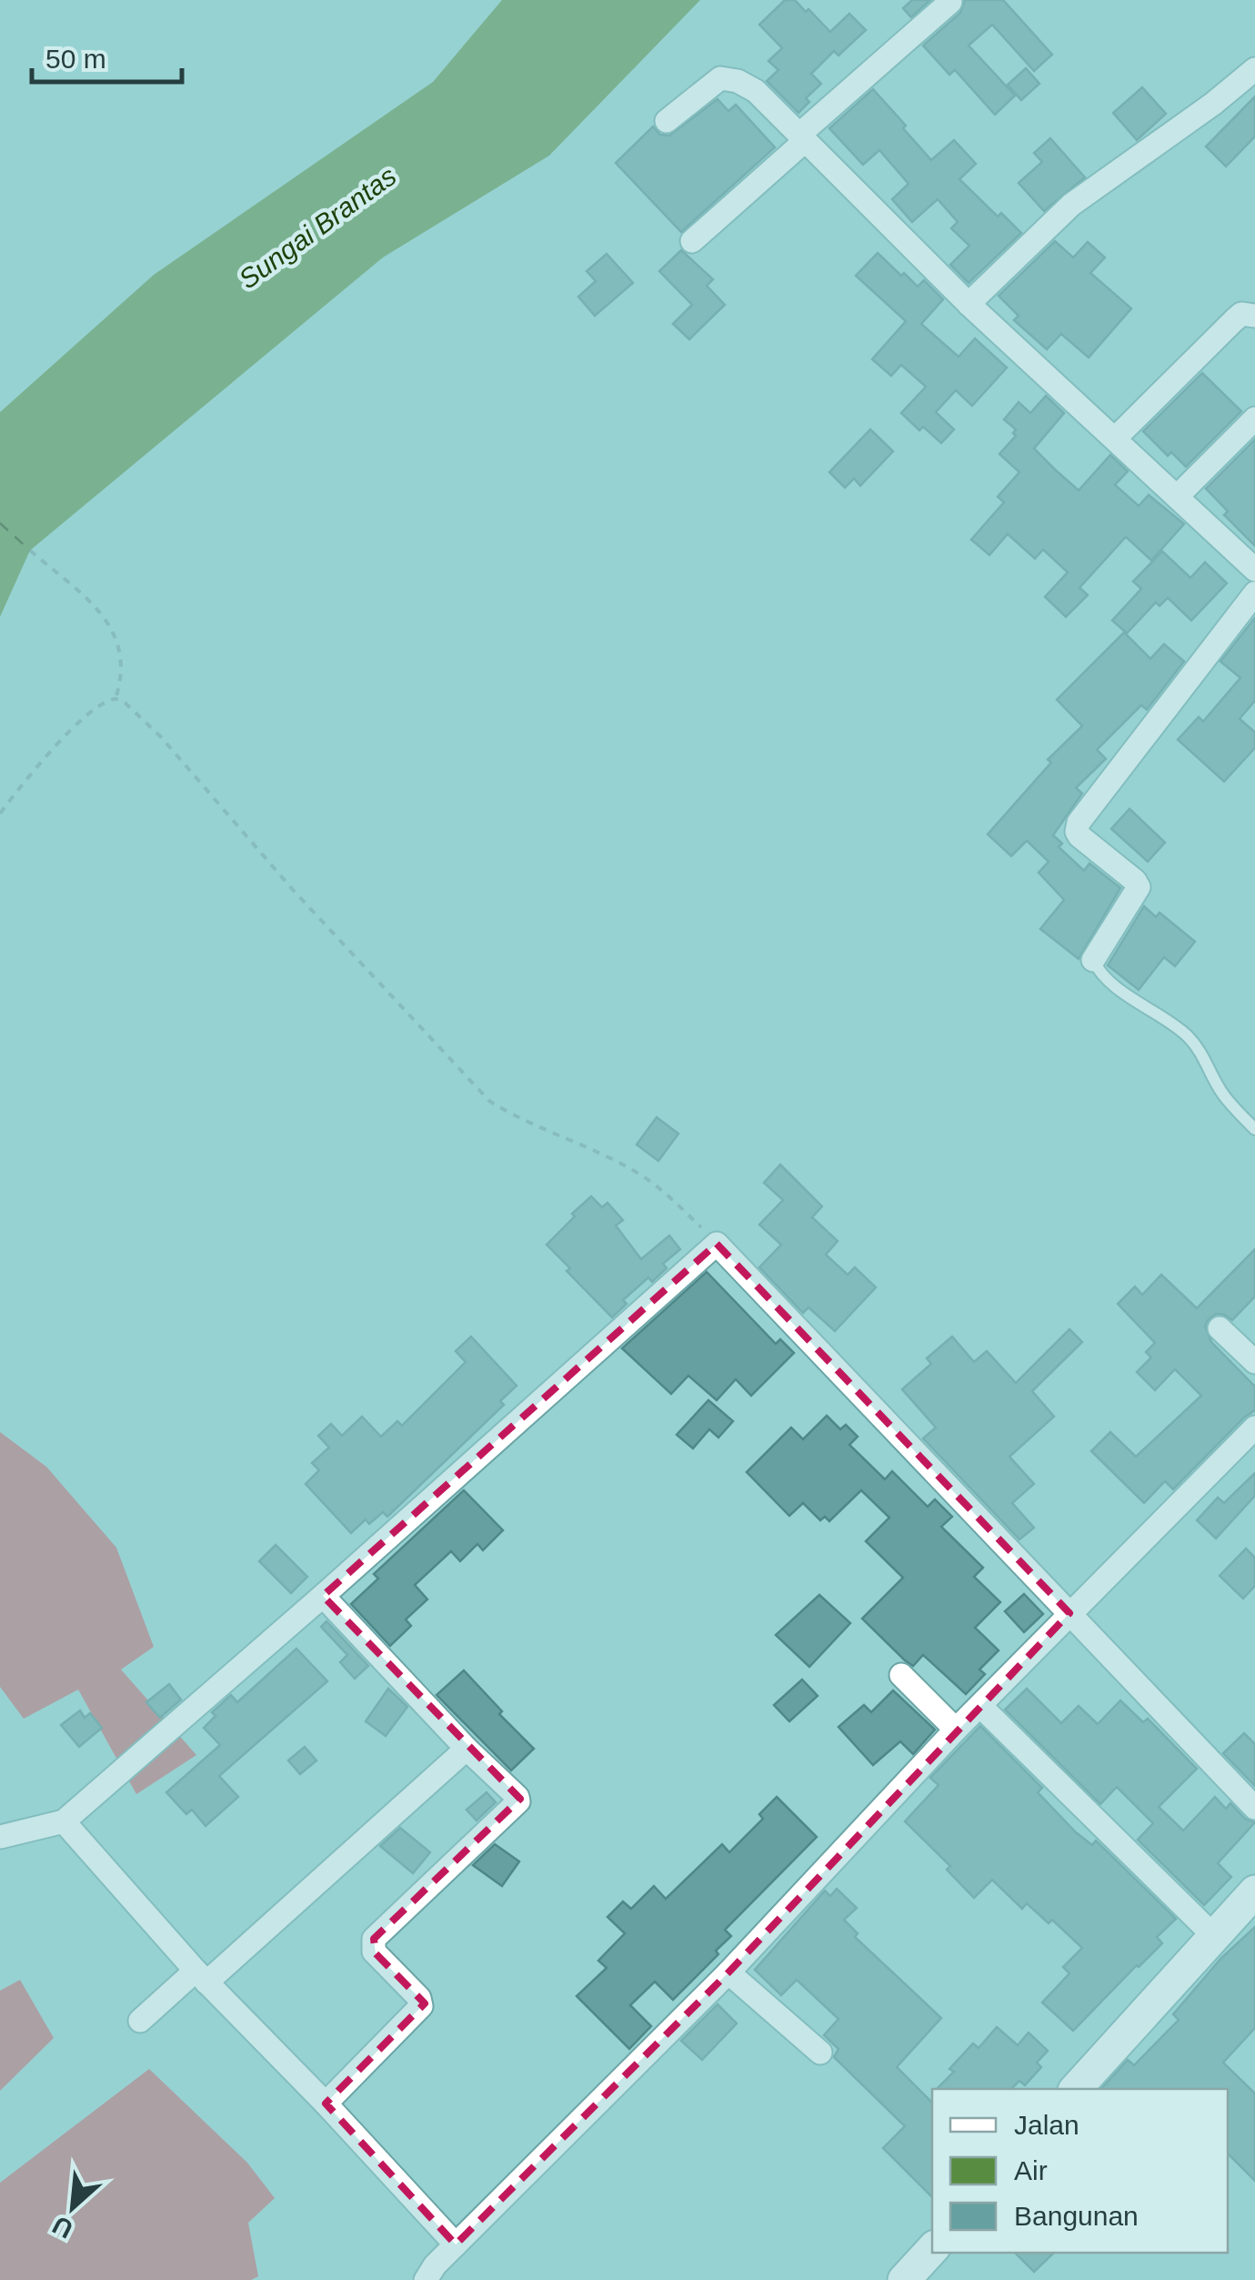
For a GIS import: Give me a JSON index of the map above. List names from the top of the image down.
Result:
{
  "water": ["Sungai Brantas"],
  "legend": ["Jalan", "Air", "Bangunan"],
  "scale_bar": "50 m",
  "north": "bottom left"
}
